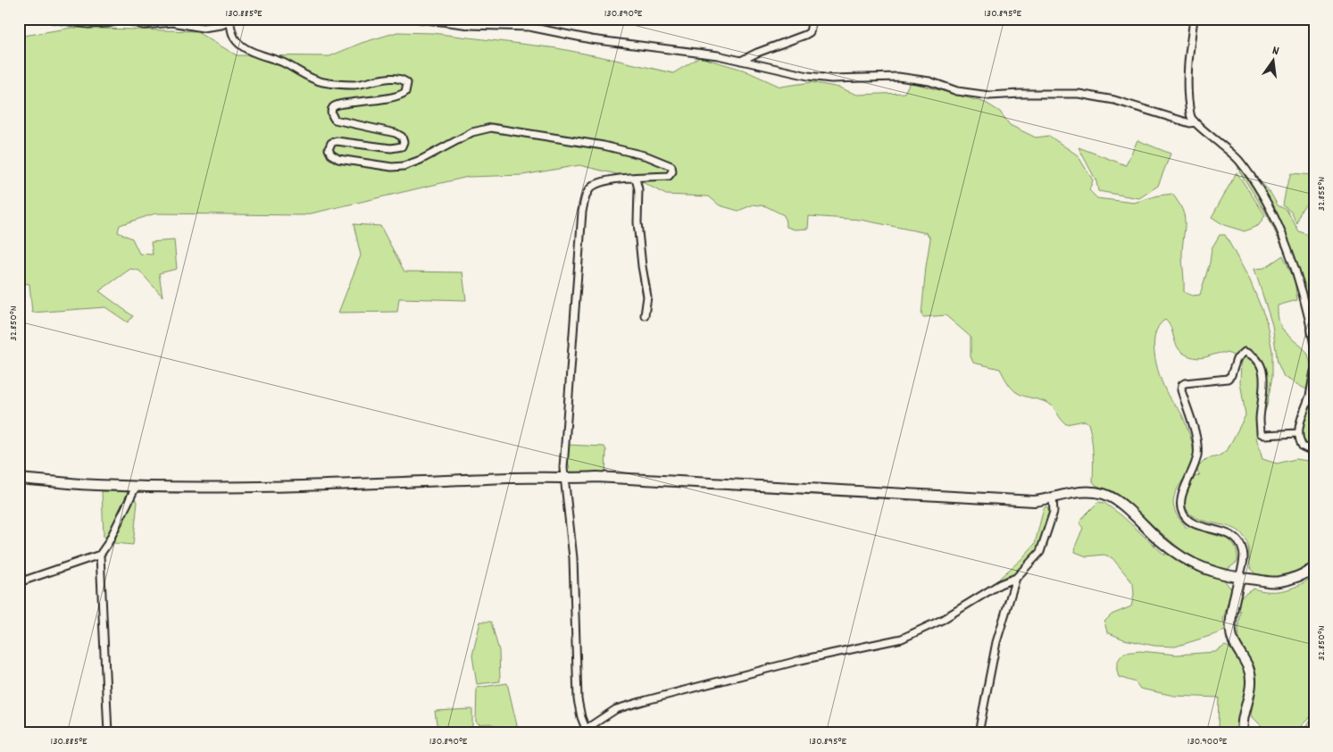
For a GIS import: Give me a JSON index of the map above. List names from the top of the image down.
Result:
{
  "north": "top",
  "coordinates": [
    "130.885°E",
    "130.890°E",
    "130.895°E",
    "32.855°N",
    "32.850°N",
    "130.900°E"
  ]
}
